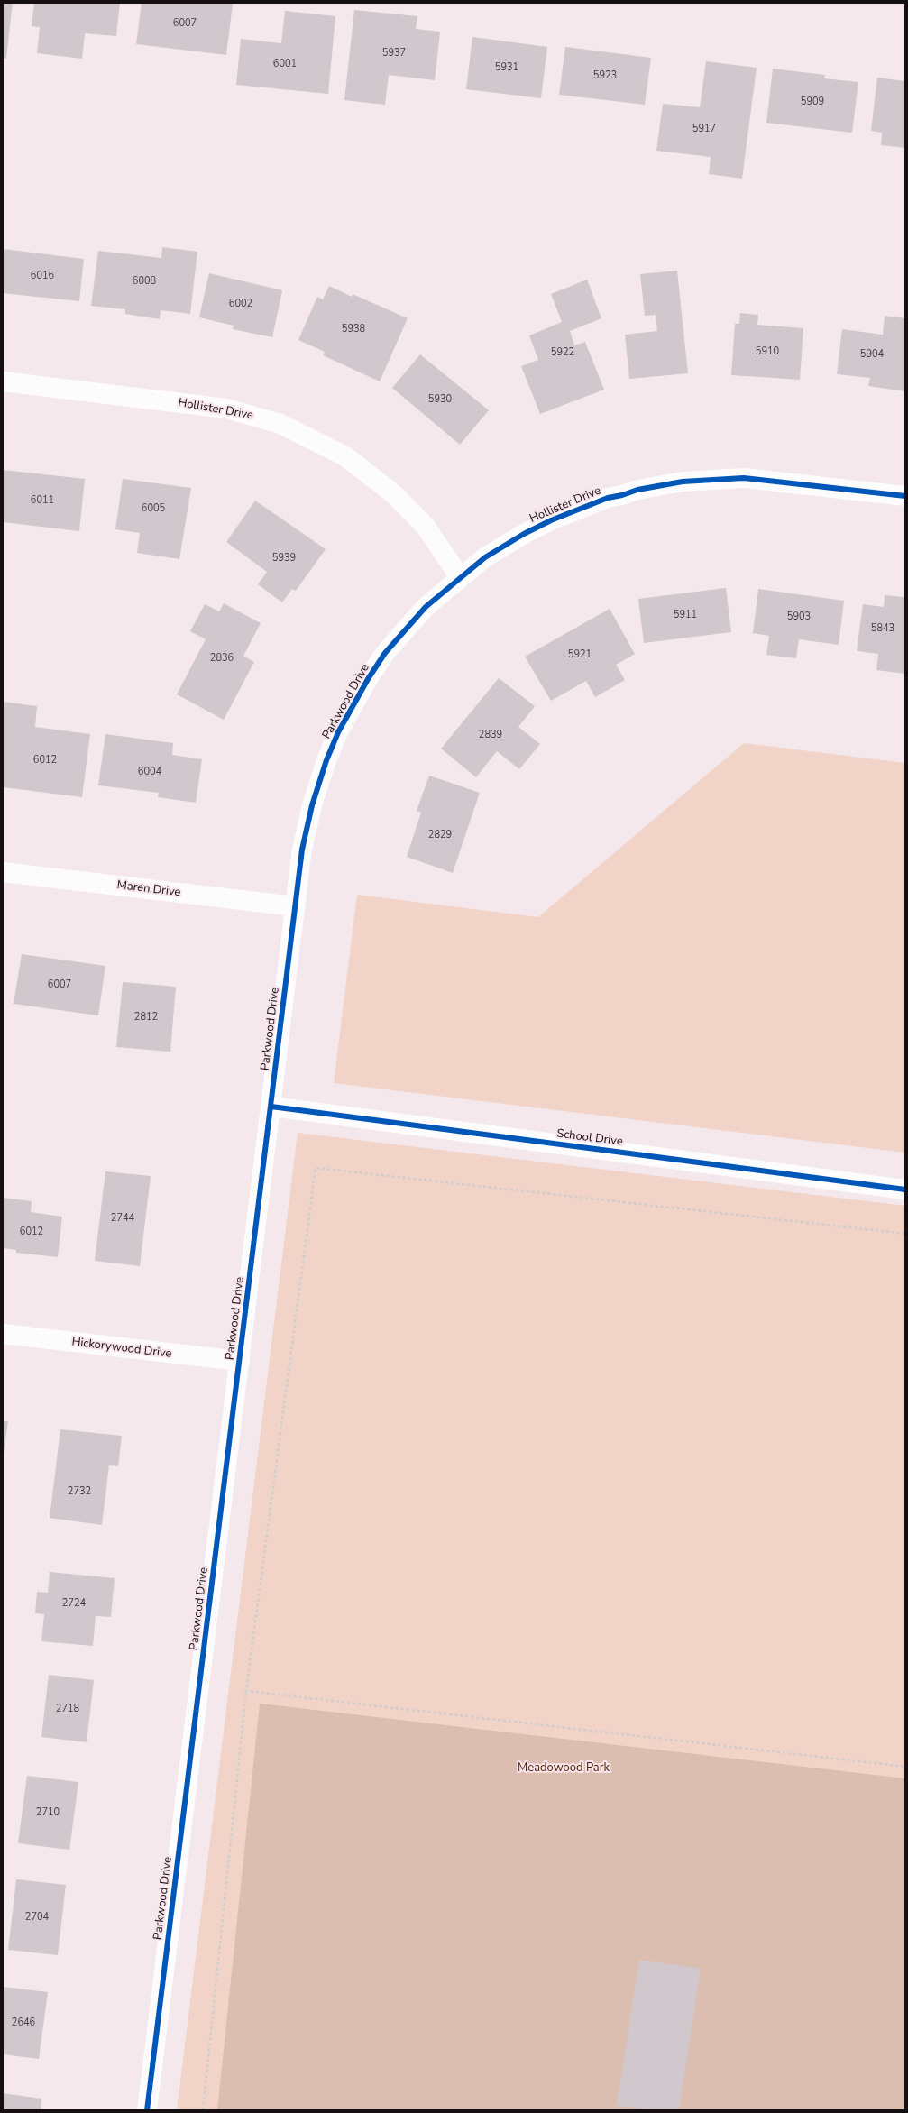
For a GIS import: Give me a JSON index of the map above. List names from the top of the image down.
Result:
{
  "streets": {
    "street": [
      "Hollister Drive",
      "Parkwood Drive",
      "Maren Drive",
      "School Drive",
      "Hickorywood Drive"
    ]
  },
  "crossings": [
    ["Hollister Drive", "Parkwood Drive"],
    ["Parkwood Drive", "Maren Drive"],
    ["Parkwood Drive", "School Drive"],
    ["Parkwood Drive", "Hickorywood Drive"]
  ],
  "parks": ["Meadowood Park"],
  "house_numbers": [
    "6007",
    "5937",
    "6001",
    "5931",
    "5923",
    "5909",
    "5917",
    "6016",
    "6008",
    "6002",
    "5938",
    "5910",
    "5922",
    "5904",
    "5930",
    "6011",
    "6005",
    "5939",
    "5911",
    "5903",
    "5843",
    "5921",
    "2836",
    "2839",
    "6012",
    "6004",
    "2829",
    "6007",
    "2812",
    "2744",
    "6012",
    "2732",
    "2724",
    "2718",
    "2710",
    "2704",
    "2646"
  ]
}
